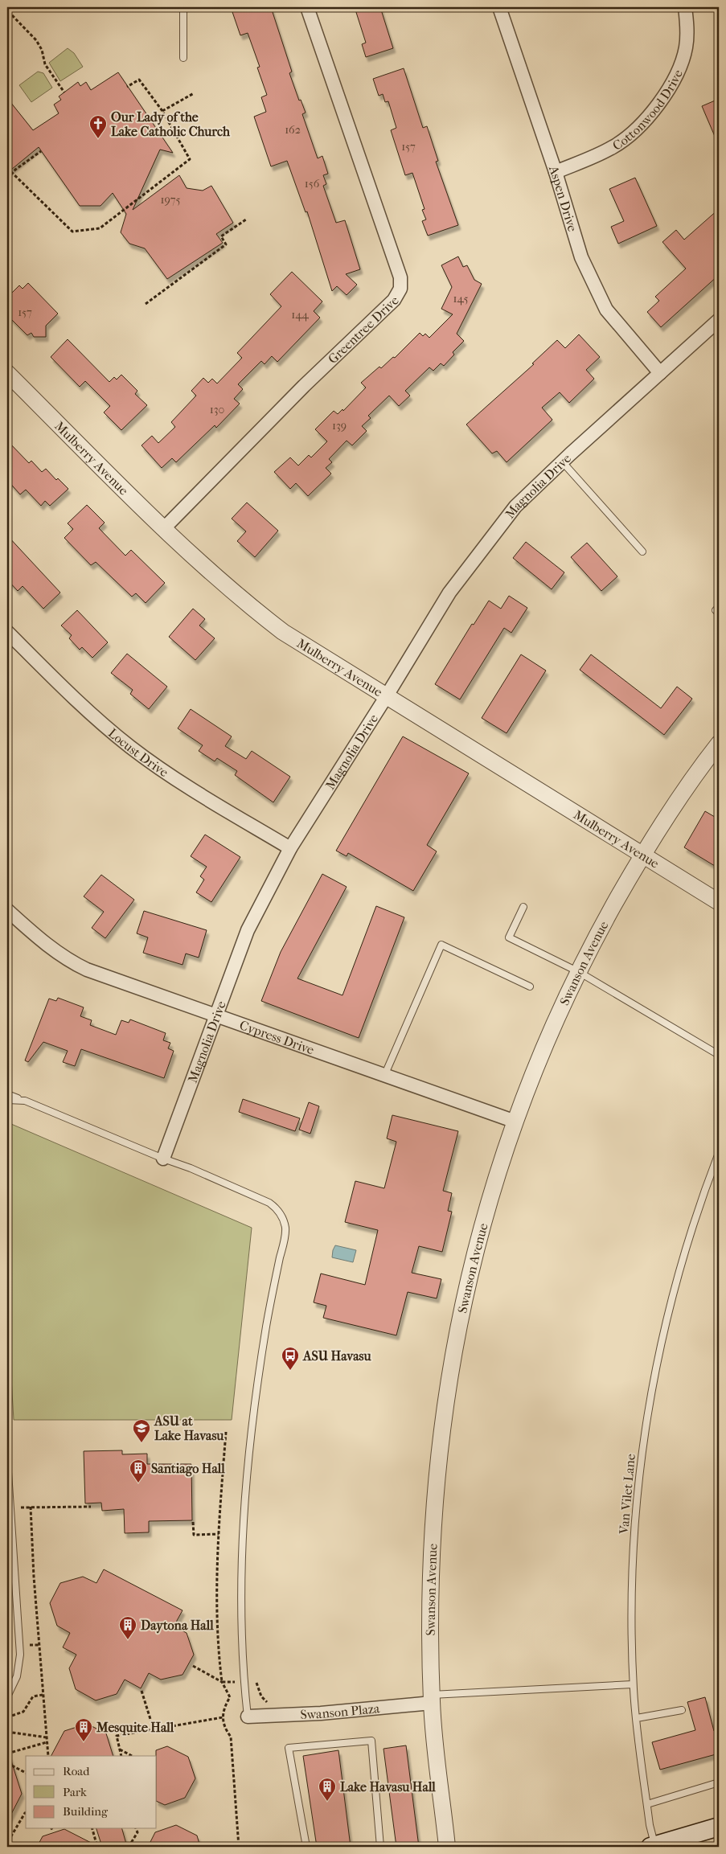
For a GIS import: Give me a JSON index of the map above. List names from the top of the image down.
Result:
{
  "streets": {
    "street": [
      "Cottonwood Drive",
      "Aspen Drive",
      "Greentree Drive",
      "Mulberry Avenue",
      "Magnolia Drive",
      "Locust Drive",
      "Swanson Avenue",
      "Cypress Drive",
      "Swanson Plaza"
    ],
    "lane": ["Van Vilet Lane"]
  },
  "crossings": [
    ["Cottonwood Drive", "Aspen Drive"],
    ["Aspen Drive", "Magnolia Drive"],
    ["Greentree Drive", "Mulberry Avenue"],
    ["Mulberry Avenue", "Magnolia Drive"],
    ["Mulberry Avenue", "Swanson Avenue"],
    ["Magnolia Drive", "Locust Drive"],
    ["Magnolia Drive", "Cypress Drive"],
    ["Swanson Avenue", "Cypress Drive"],
    ["Swanson Avenue", "Swanson Plaza"]
  ],
  "places": {
    "church": ["Our Lady of the Lake Catholic Church"],
    "bus stop": ["ASU Havasu"],
    "school or university": ["ASU at Lake Havasu"],
    "building": [
      "Santiago Hall",
      "Daytona Hall",
      "Mesquite Hall",
      "Lake Havasu Hall"
    ]
  },
  "house_numbers": [
    "162",
    "157",
    "156",
    "1975",
    "145",
    "157",
    "144",
    "130",
    "139"
  ],
  "legend": ["Road", "Park", "Building"]
}
